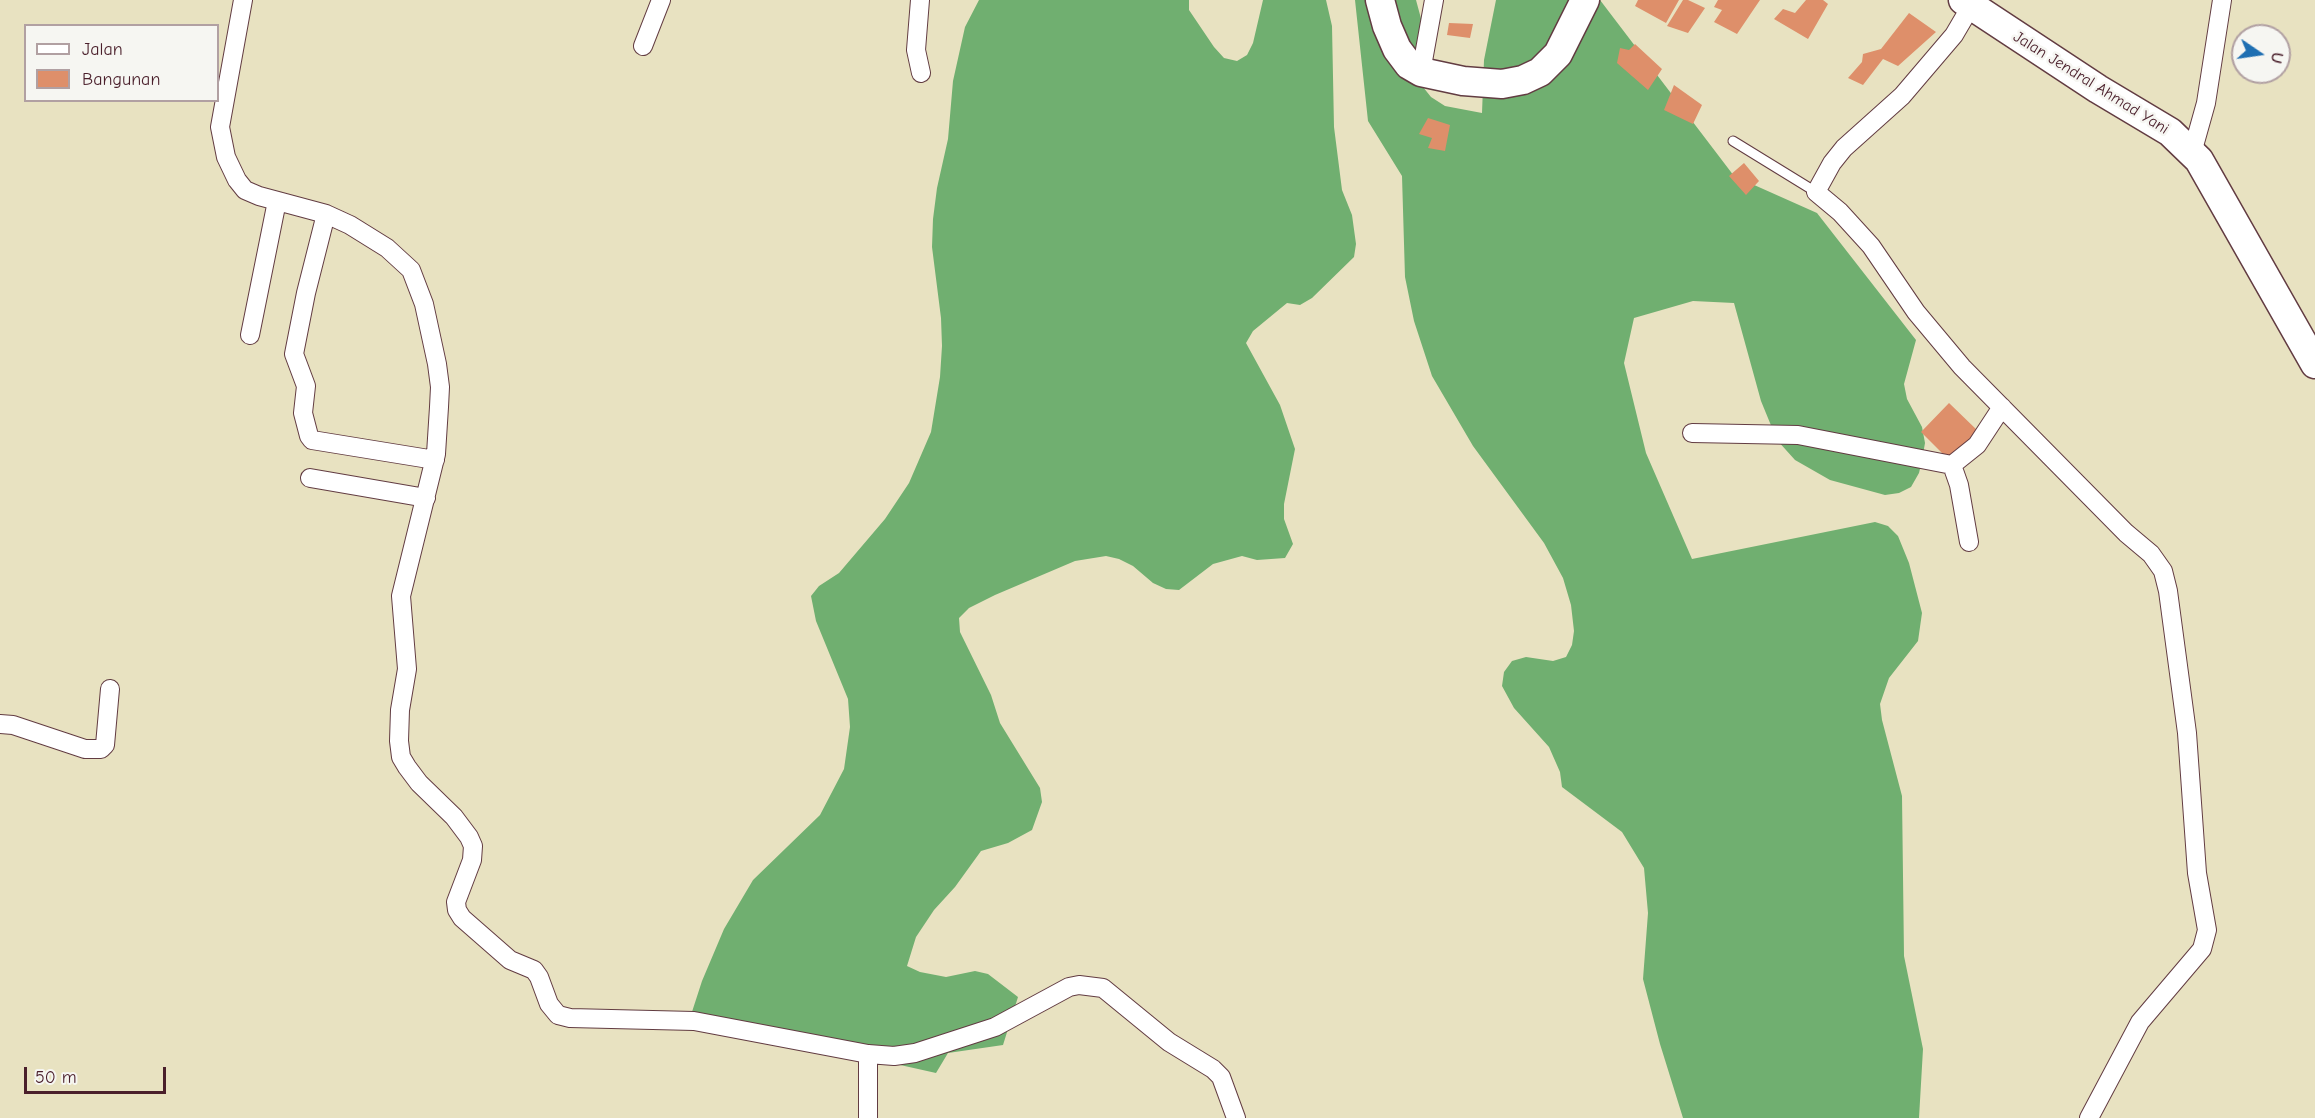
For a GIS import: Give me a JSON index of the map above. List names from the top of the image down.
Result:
{
  "streets": {
    "main road": ["Jalan Jendral Ahmad Yani"]
  },
  "legend": ["Jalan", "Bangunan"],
  "scale_bar": "50 m",
  "north": "right"
}
